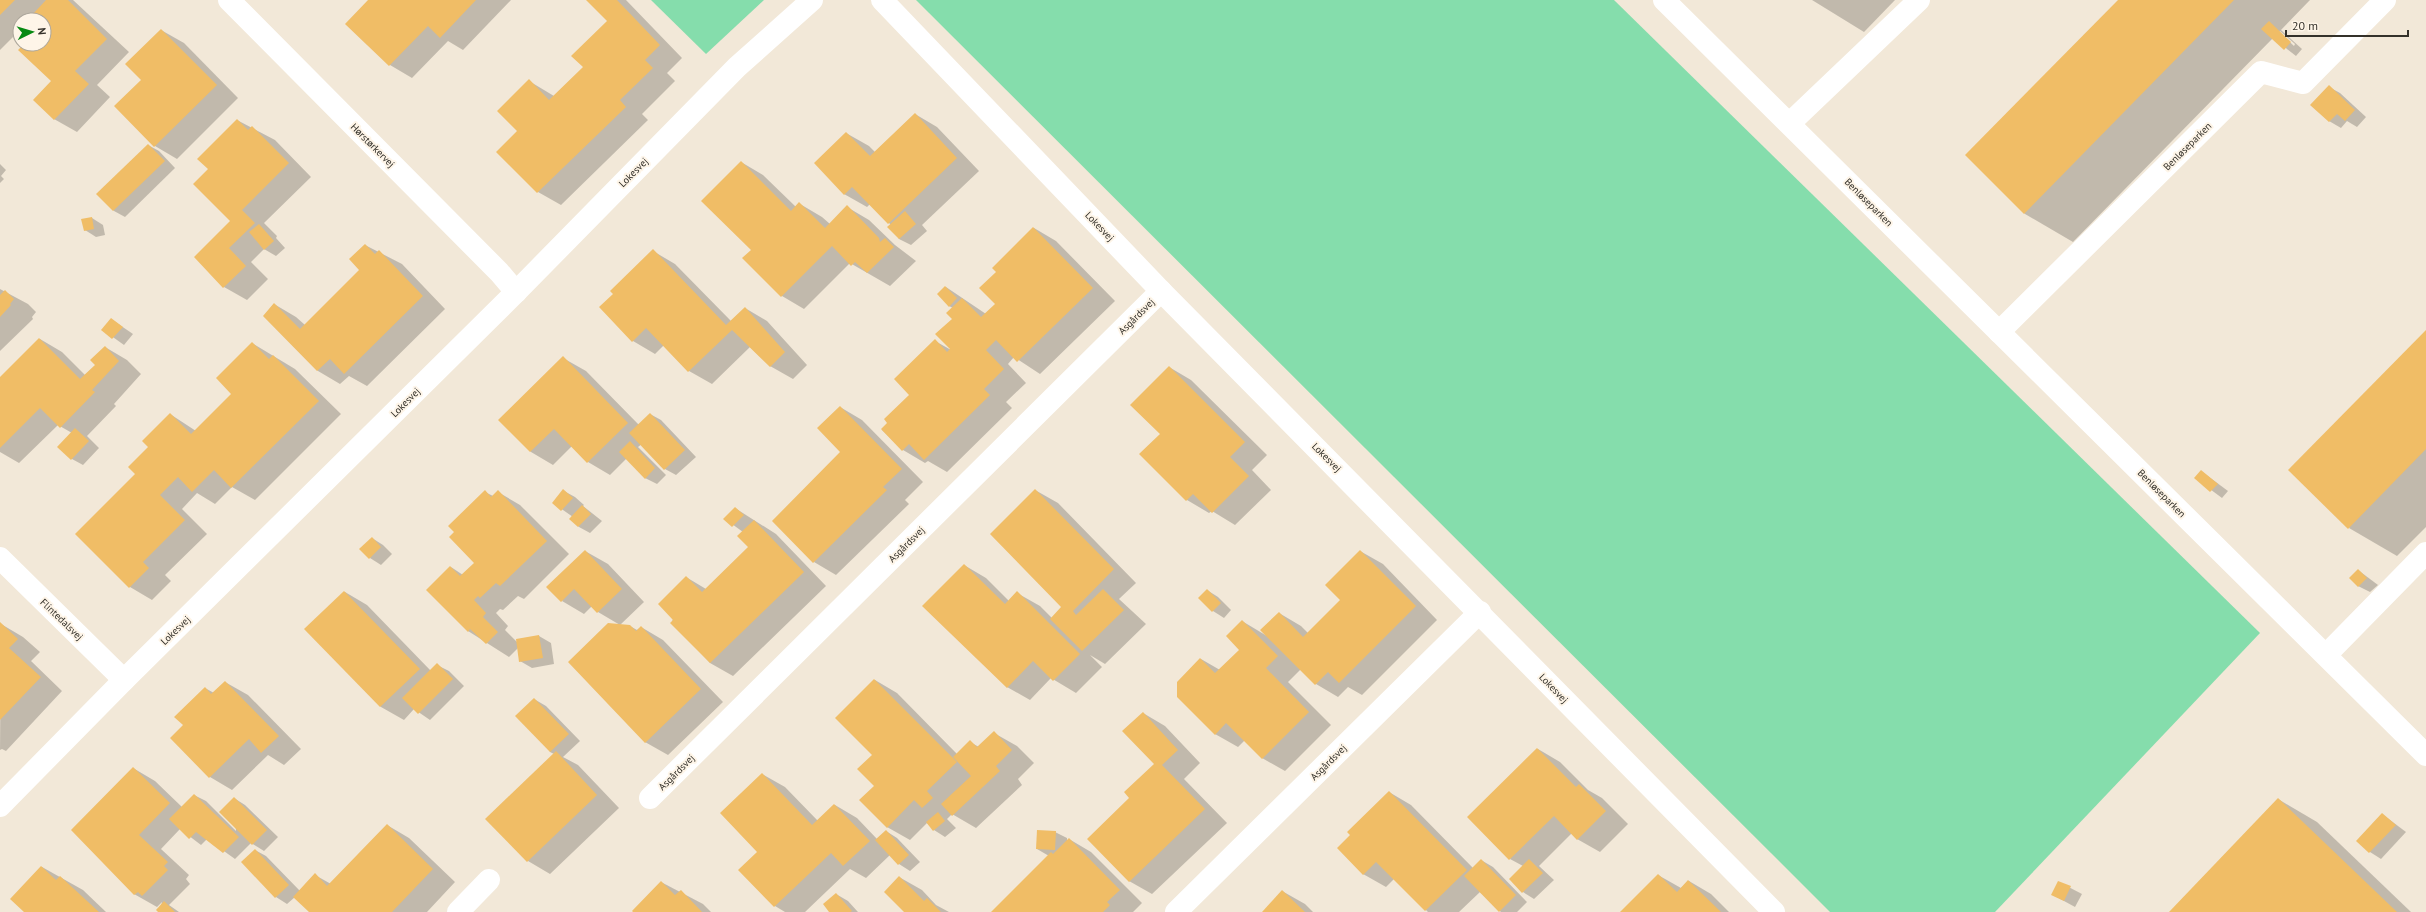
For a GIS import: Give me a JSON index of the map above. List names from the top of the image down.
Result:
{
  "streets": {
    "street": [
      "Hørstørkervej",
      "Benløseparken",
      "Lokesvej",
      "Asgårdsvej",
      "Flintedalsvej"
    ]
  },
  "crossings": [
    ["Hørstørkervej", "Lokesvej"],
    ["Lokesvej", "Asgårdsvej"],
    ["Lokesvej", "Flintedalsvej"]
  ],
  "scale_bar": "20 m",
  "north": "right"
}
